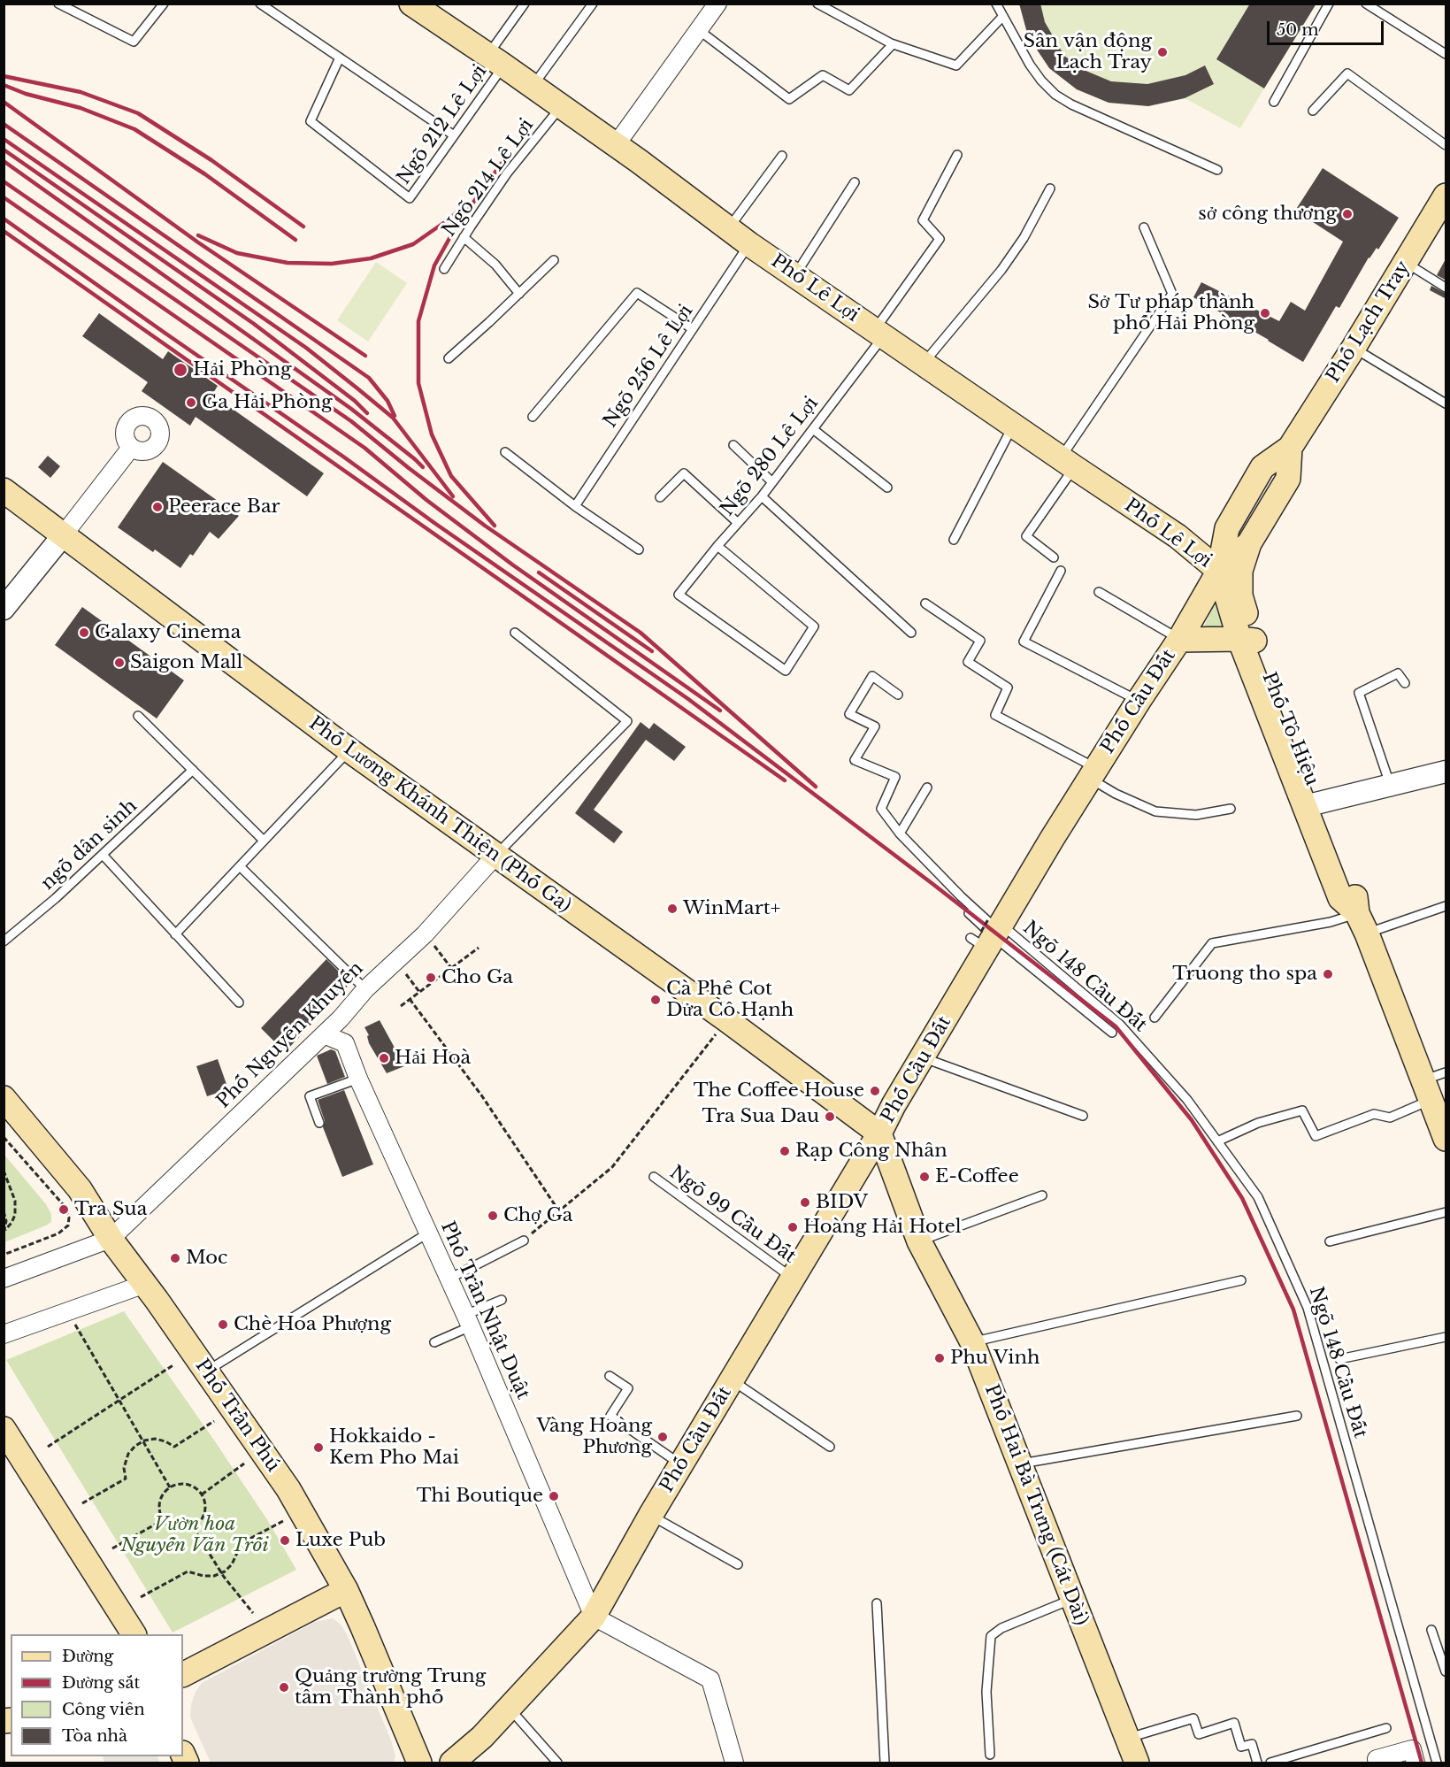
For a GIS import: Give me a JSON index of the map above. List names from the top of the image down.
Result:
{
  "streets": {
    "main road": [
      "Phố Lê Lợi",
      "Phố Lạch Tray",
      "Phố Cầu Đất",
      "Phố Tô Hiệu",
      "Phố Lương Khánh Thiện (Phố Ga)",
      "Phố Trần Phú",
      "Phố Hai Bà Trưng (Cát Dài)"
    ],
    "street": ["Phố Nguyễn Khuyến", "Phố Trần Nhật Duật"],
    "lane": [
      "Ngõ 212 Lê Lợi",
      "Ngõ 214 Lê Lợi",
      "Ngõ 256 Lê Lợi",
      "Ngõ 280 Lê Lợi",
      "ngõ dân sinh",
      "Ngõ 148 Cầu Đất",
      "Ngõ 99 Cầu Đất"
    ]
  },
  "crossings": [
    ["Ngõ 212 Lê Lợi", "Phố Lê Lợi"],
    ["Ngõ 214 Lê Lợi", "Phố Lê Lợi"],
    ["Phố Lê Lợi", "Phố Lạch Tray"],
    ["Phố Lê Lợi", "Ngõ 256 Lê Lợi"],
    ["Phố Lê Lợi", "Ngõ 280 Lê Lợi"],
    ["Phố Lê Lợi", "Phố Cầu Đất"],
    ["Phố Lê Lợi", "Phố Tô Hiệu"],
    ["Phố Lạch Tray", "Phố Cầu Đất"],
    ["Phố Lạch Tray", "Phố Tô Hiệu"],
    ["Phố Cầu Đất", "Phố Tô Hiệu"],
    ["Phố Cầu Đất", "Phố Lương Khánh Thiện (Phố Ga)"],
    ["Phố Cầu Đất", "Ngõ 148 Cầu Đất"],
    ["Phố Cầu Đất", "Ngõ 99 Cầu Đất"],
    ["Phố Cầu Đất", "Phố Trần Nhật Duật"],
    ["Phố Cầu Đất", "Phố Hai Bà Trưng (Cát Dài)"],
    ["Phố Lương Khánh Thiện (Phố Ga)", "Phố Nguyễn Khuyến"],
    ["Phố Lương Khánh Thiện (Phố Ga)", "Phố Hai Bà Trưng (Cát Dài)"],
    ["Phố Nguyễn Khuyến", "Phố Trần Nhật Duật"],
    ["Phố Nguyễn Khuyến", "Phố Trần Phú"]
  ],
  "parks": ["Vườn hoa Nguyễn Văn Trỗi"],
  "places": [
    "Sân vận động Lạch Tray",
    "sở công thương",
    "Sở Tư pháp thành phố Hải Phòng",
    "Hải Phòng",
    "Ga Hải Phòng",
    "Peerace Bar",
    "Galaxy Cinema",
    "Saigon Mall",
    "WinMart+",
    "Truong tho spa",
    "Cho Ga",
    "Cà Phê Cot Dửa Cô Hạnh",
    "Hải Hoà",
    "The Coffee House",
    "Tra Sua Dau",
    "Rạp Công Nhân",
    "E-Coffee",
    "BIDV",
    "Tra Sua",
    "Chợ Ga",
    "Hoàng Hải Hotel",
    "Moc",
    "Chè Hoa Phượng",
    "Phu Vinh",
    "Vàng Hoàng Phương",
    "Hokkaido - Kem Pho Mai",
    "Thi Boutique",
    "Luxe Pub",
    "Quảng trường Trung tâm Thành phố"
  ],
  "legend": [
    "Đường",
    "Đường sắt",
    "Công viên",
    "Tòa nhà"
  ],
  "scale_bar": "50 m"
}
